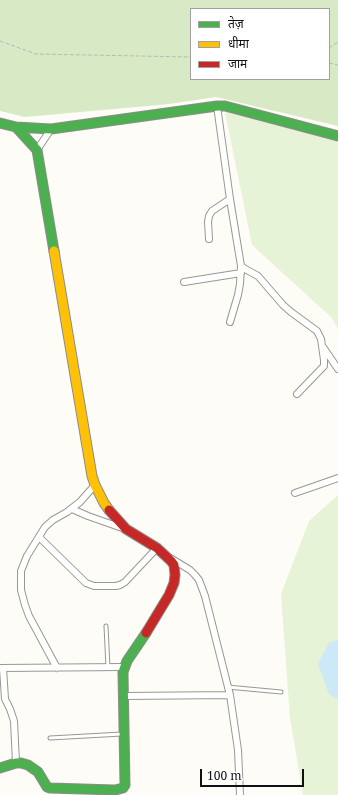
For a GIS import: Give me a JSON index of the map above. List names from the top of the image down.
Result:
{
  "legend": ["तेज़", "धीमा", "जाम"],
  "scale_bar": "100 m"
}
